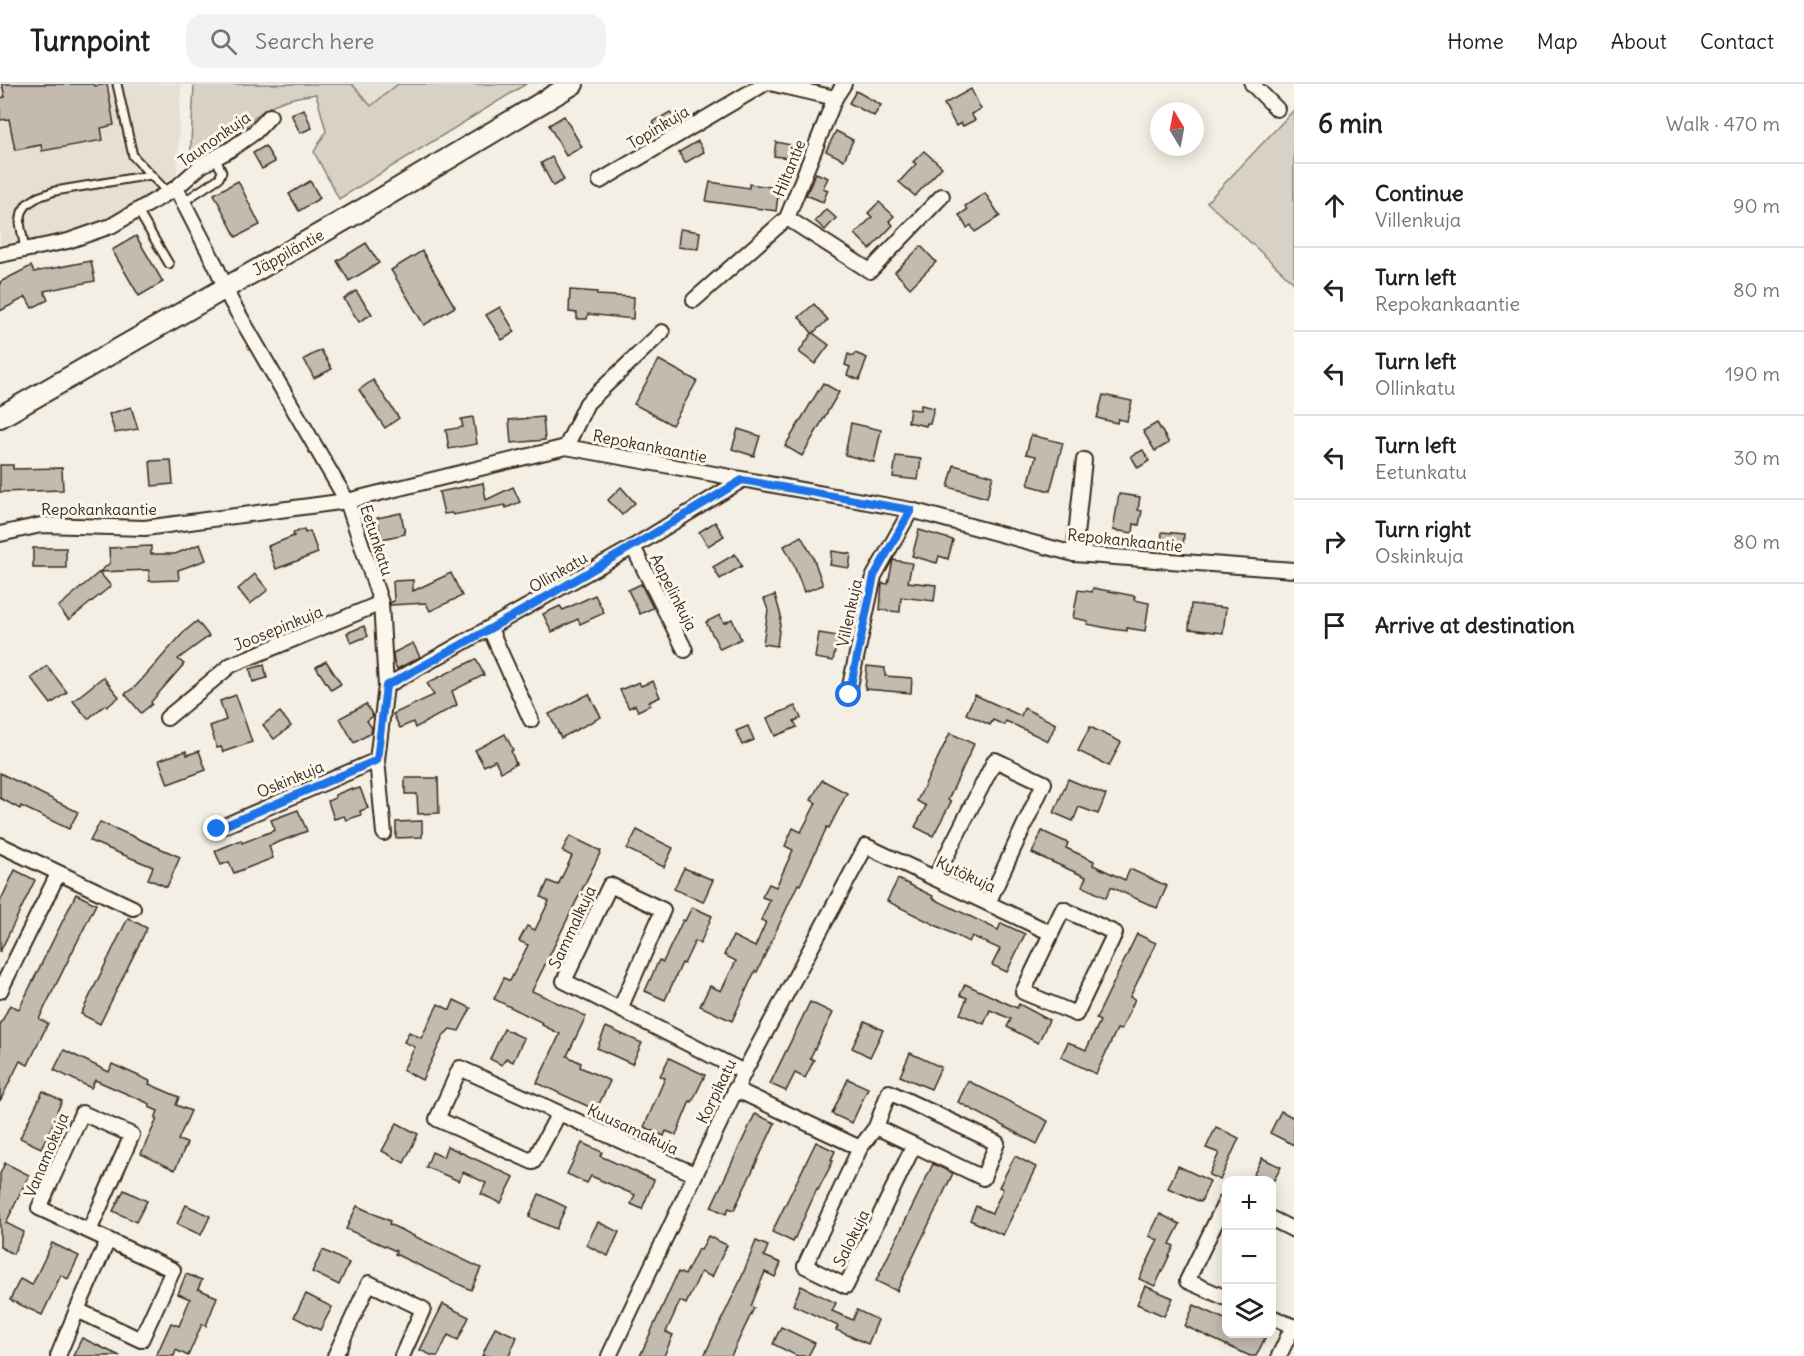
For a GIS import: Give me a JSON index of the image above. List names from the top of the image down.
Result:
{
  "streets": {
    "main road": ["Jäppiläntie"],
    "street": [
      "Topinkuja",
      "Taunonkuja",
      "Hiltantie",
      "Repokankaantie",
      "Eetunkatu",
      "Ollinkatu",
      "Aapelinkuja",
      "Villenkuja",
      "Joosepinkuja",
      "Oskinkuja",
      "Kytökuja",
      "Sammalkuja",
      "Korpikatu",
      "Kuusamakuja",
      "Vanamokuja",
      "Salokuja"
    ]
  },
  "crossings": [
    ["Taunonkuja", "Jäppiläntie"],
    ["Taunonkuja", "Eetunkatu"],
    ["Jäppiläntie", "Eetunkatu"],
    ["Repokankaantie", "Eetunkatu"],
    ["Repokankaantie", "Ollinkatu"],
    ["Repokankaantie", "Villenkuja"],
    ["Eetunkatu", "Ollinkatu"],
    ["Eetunkatu", "Joosepinkuja"],
    ["Eetunkatu", "Oskinkuja"],
    ["Ollinkatu", "Aapelinkuja"],
    ["Kytökuja", "Korpikatu"],
    ["Sammalkuja", "Korpikatu"],
    ["Korpikatu", "Kuusamakuja"]
  ],
  "north": "top",
  "page": {
    "header": "Turnpoint",
    "search": "Search here",
    "nav": [
      "Home",
      "Map",
      "About",
      "Contact"
    ],
    "heading": ["6 min", "Walk · 470 m"],
    "list": [
      ["Continue", "Villenkuja", "90 m"],
      ["Turn left", "Repokankaantie", "80 m"],
      ["Turn left", "Ollinkatu", "190 m"],
      ["Turn left", "Eetunkatu", "30 m"],
      ["Turn right", "Oskinkuja", "80 m"],
      "Arrive at destination"
    ],
    "map_buttons": ["+", "−"]
  }
}
